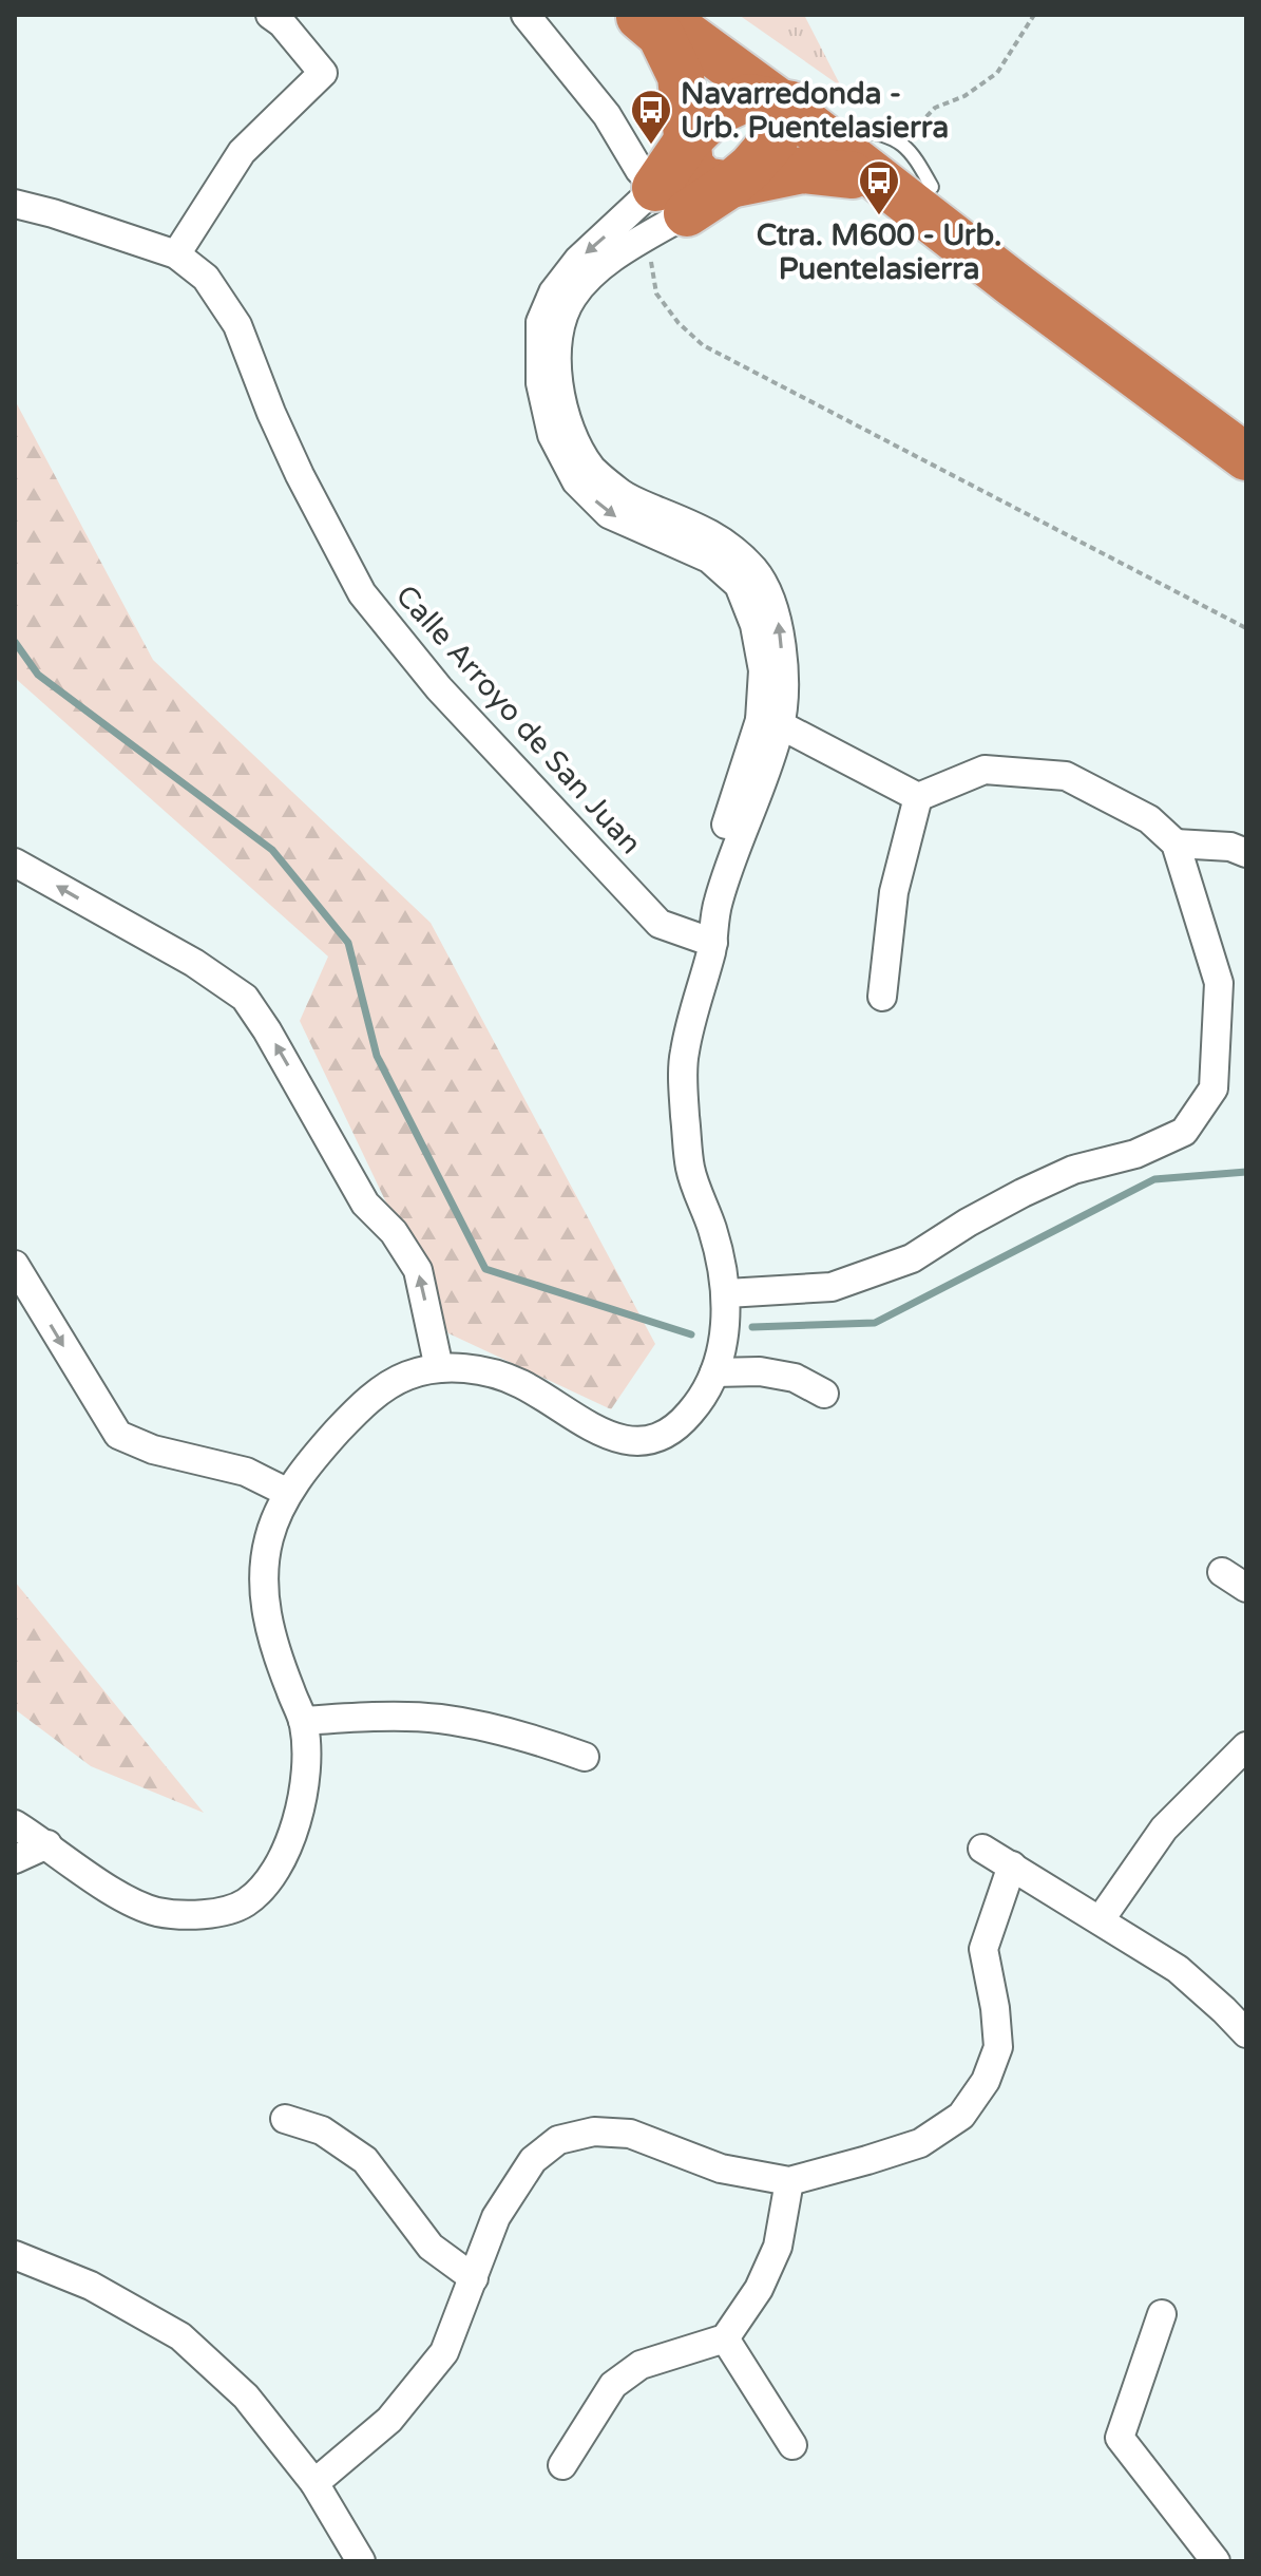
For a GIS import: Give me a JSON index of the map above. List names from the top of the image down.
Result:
{
  "streets": {
    "street": ["Calle Arroyo de San Juan"]
  },
  "places": {
    "bus stop": ["Navarredonda - Urb. Puentelasierra", "Ctra. M600 - Urb. Puentelasierra"]
  }
}
